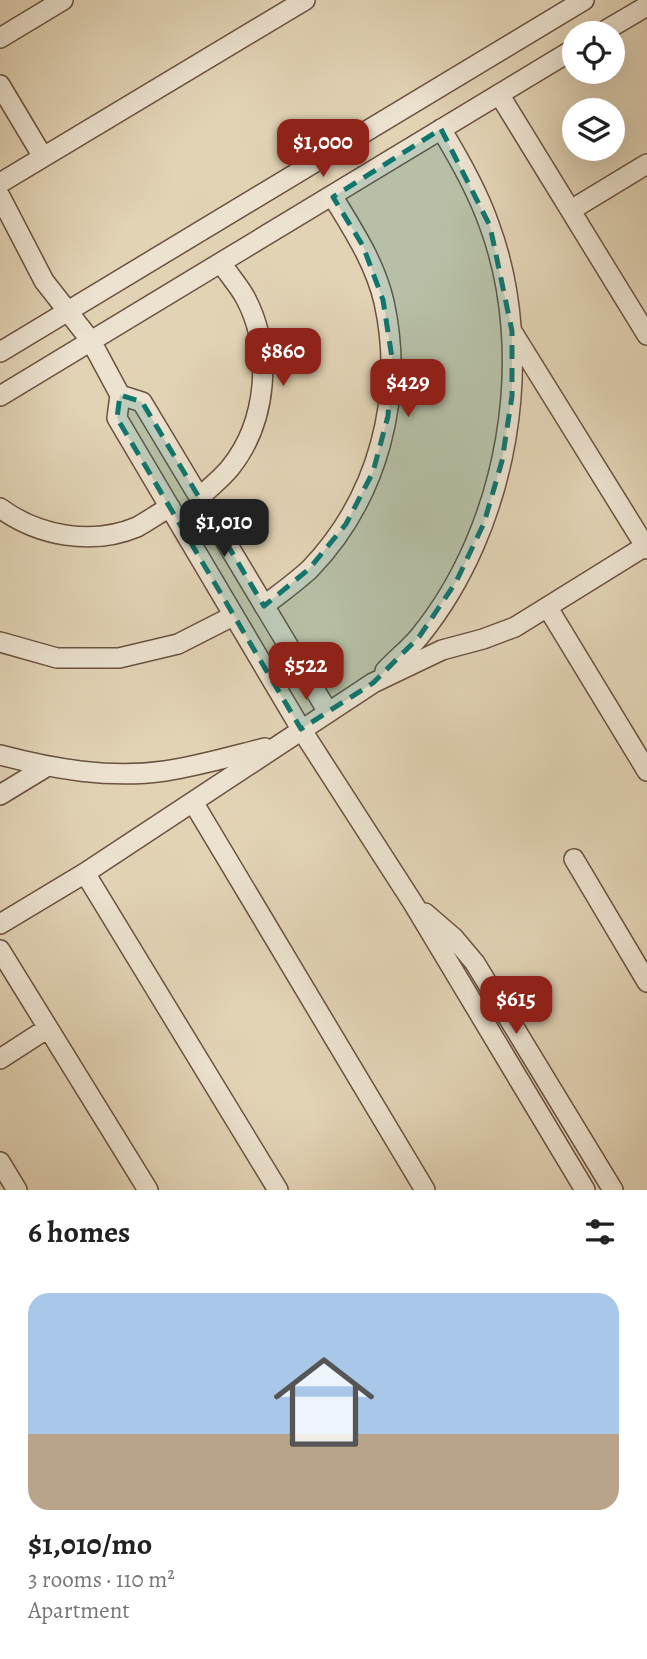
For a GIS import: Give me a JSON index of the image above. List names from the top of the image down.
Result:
{
  "page": {
    "price": [
      "$1,000",
      "$860",
      "$429",
      "$1,010",
      "$522",
      "$615"
    ],
    "heading": "6 homes",
    "list": [
      {
        "name": "$1,010/mo",
        "note": "3 rooms · 110 m² · Apartment"
      }
    ]
  }
}
